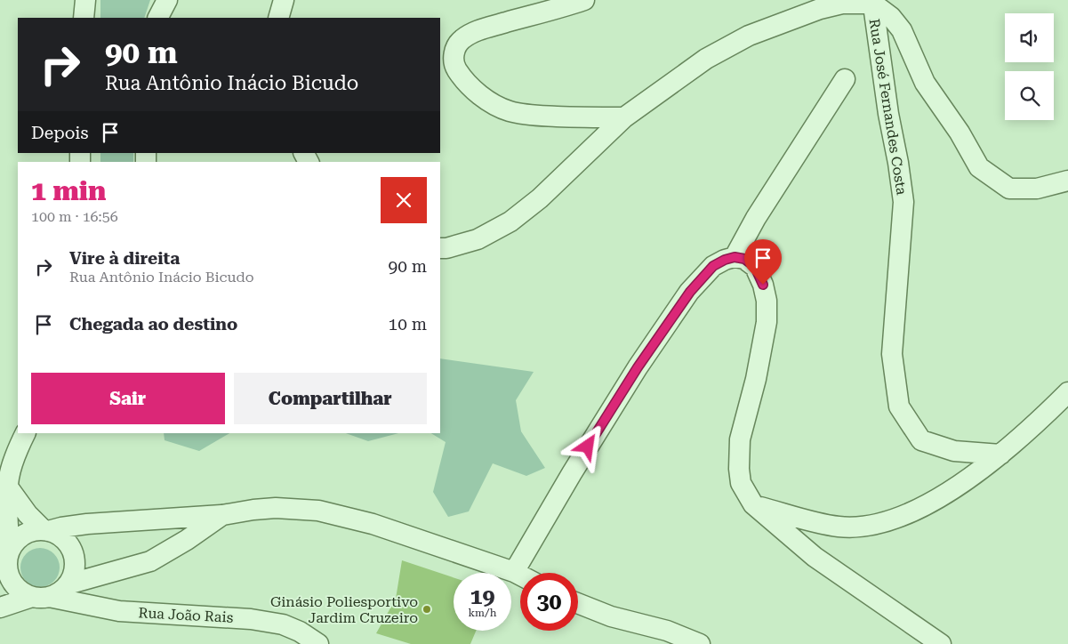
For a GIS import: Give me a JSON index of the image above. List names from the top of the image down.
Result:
{
  "streets": {
    "street": ["Rua José Fernandes Costa", "Rua João Rais"]
  },
  "places": ["Ginásio Poliesportivo Jardim Cruzeiro"],
  "page": {
    "turn": ["90 m", "Rua Antônio Inácio Bicudo"],
    "then": "Depois",
    "heading": ["1 min", "100 m · 16:56"],
    "list": [
      {
        "name": "Vire à direita",
        "note": "Rua Antônio Inácio Bicudo",
        "value": "90 m"
      },
      {
        "name": "Chegada ao destino",
        "value": "10 m"
      }
    ],
    "buttons": ["Sair", "Compartilhar"],
    "speed": "19 km/h",
    "limit": "30"
  }
}
